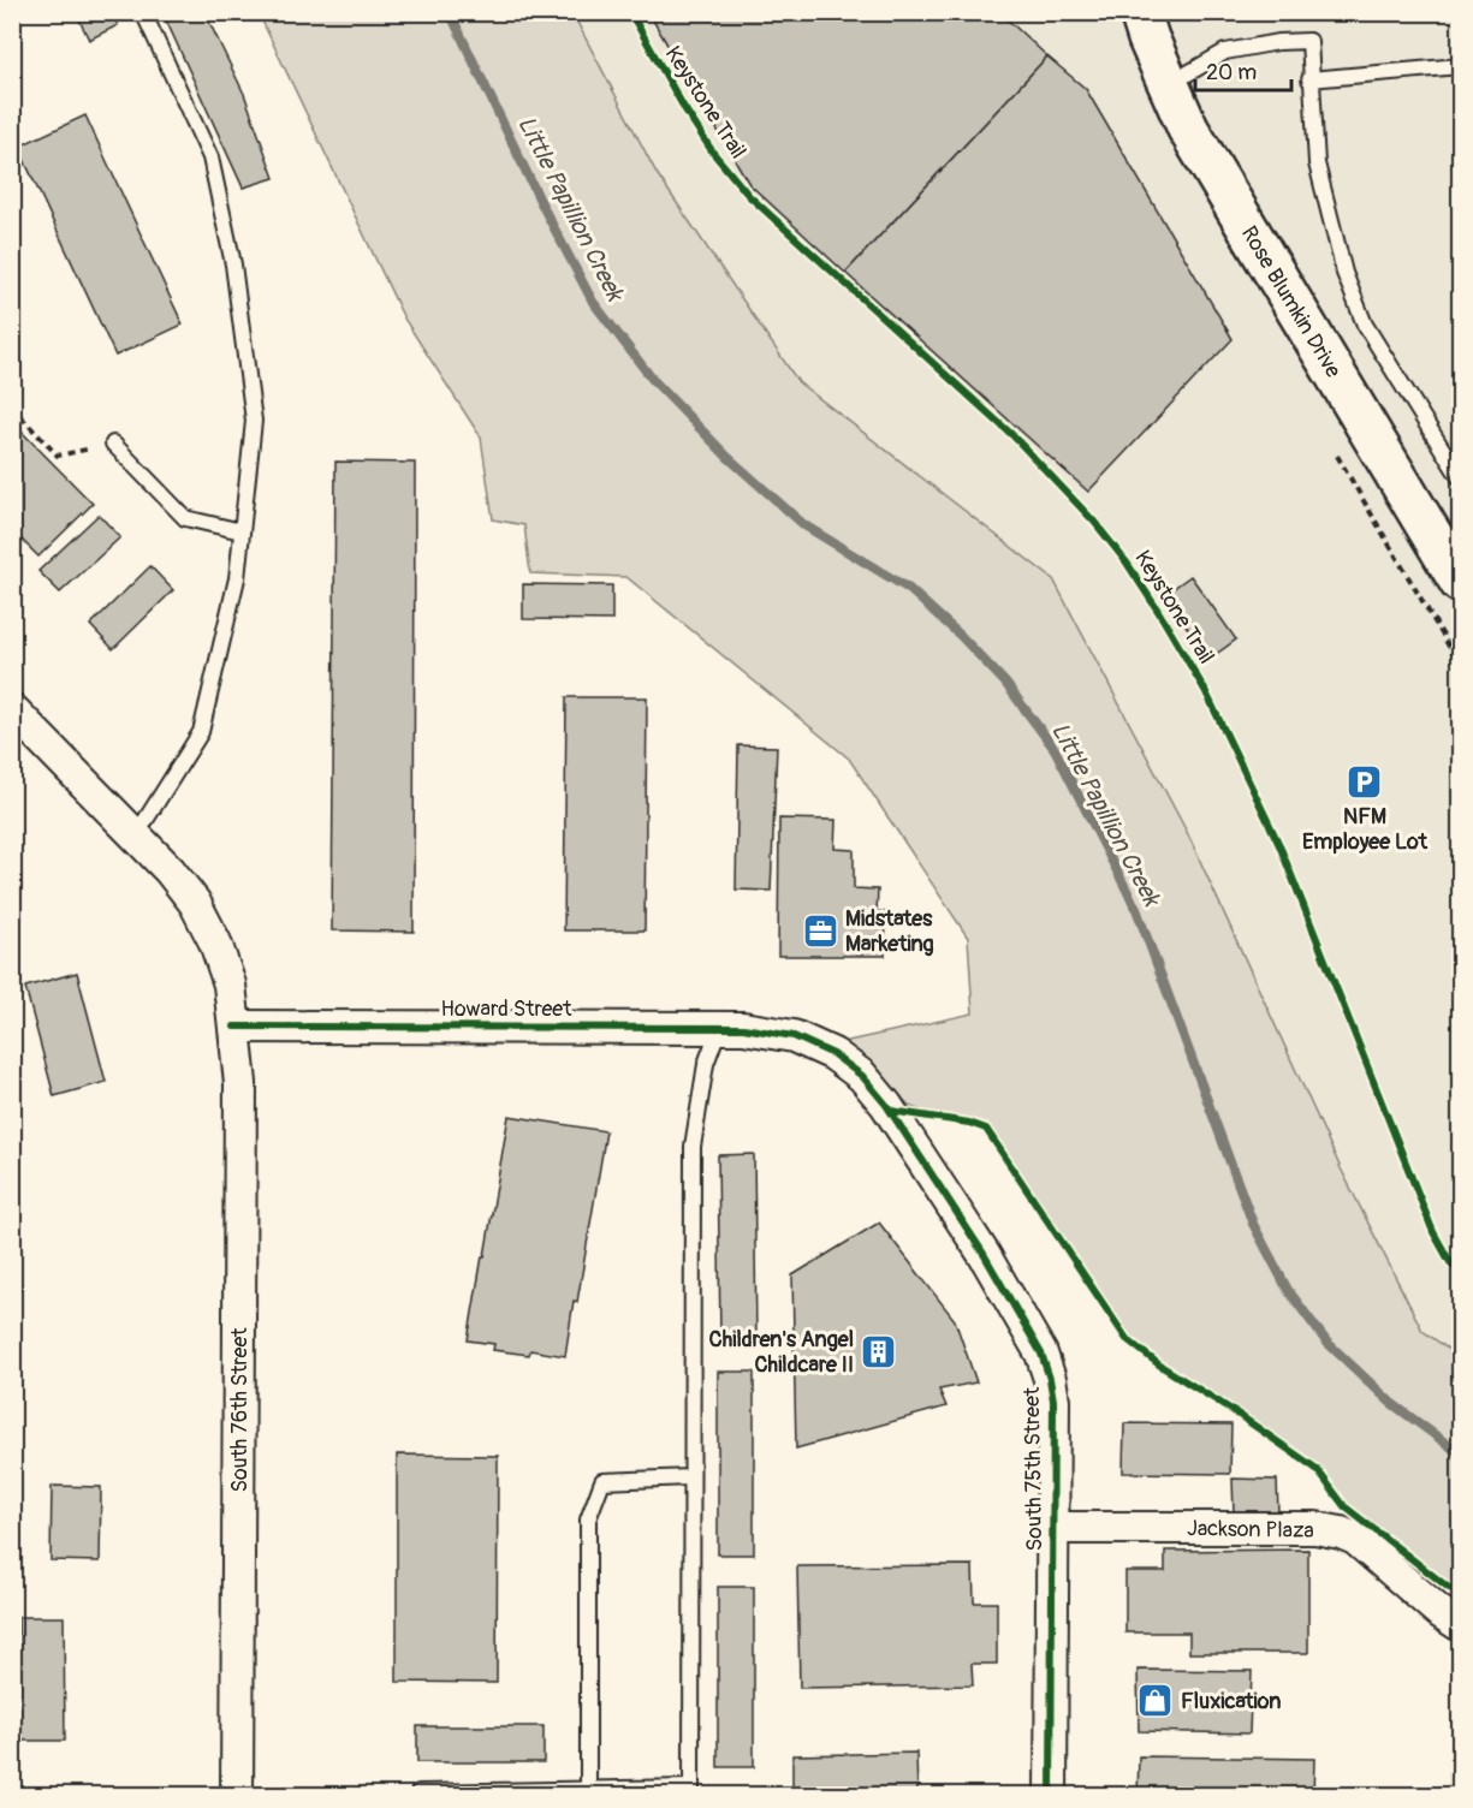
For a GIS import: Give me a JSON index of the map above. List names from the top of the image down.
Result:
{
  "streets": {
    "main road": ["Rose Blumkin Drive"],
    "street": [
      "Howard Street",
      "South 76th Street",
      "South 75th Street",
      "Jackson Plaza"
    ],
    "cycle path": ["Keystone Trail"]
  },
  "crossings": [
    ["Howard Street", "South 76th Street"],
    ["Howard Street", "South 75th Street"],
    ["South 75th Street", "Jackson Plaza"]
  ],
  "water": ["Little Papillion Creek"],
  "places": {
    "parking": ["NFM Employee Lot"],
    "office": ["Midstates Marketing"],
    "building": ["Children's Angel Childcare II"],
    "shop": ["Fluxication"]
  },
  "scale_bar": "20 m"
}
